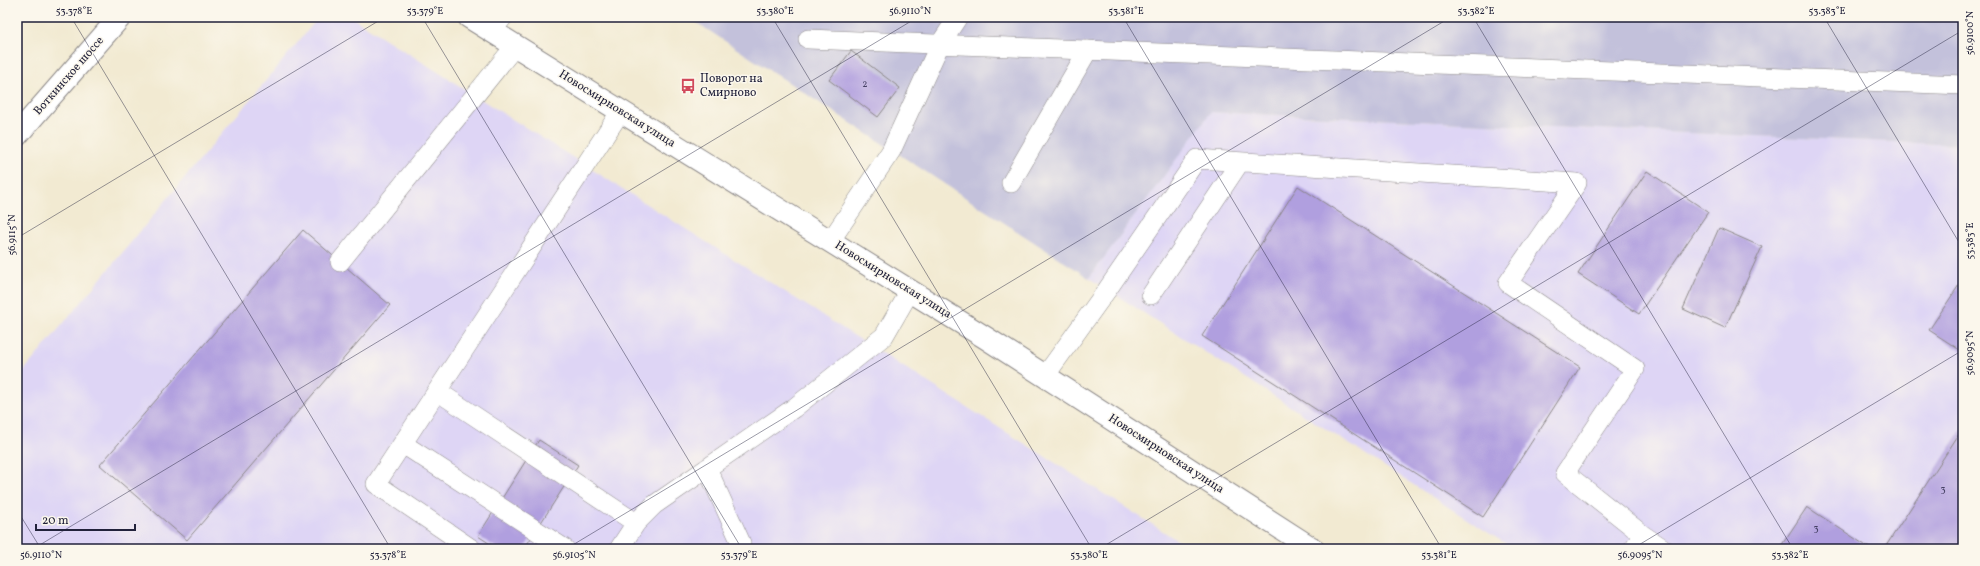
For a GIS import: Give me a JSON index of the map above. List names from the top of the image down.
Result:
{
  "streets": {
    "street": ["Воткинское шоссе", "Новосмирновская улица"]
  },
  "places": {
    "bus stop": ["Поворот на Смирново"]
  },
  "house_numbers": ["2", "3", "3"],
  "scale_bar": "20 m",
  "coordinates": [
    "53.378°E",
    "53.379°E",
    "53.380°E",
    "56.9110°N",
    "53.381°E",
    "53.382°E",
    "53.383°E",
    "56.9100°N",
    "56.9115°N",
    "56.9095°N",
    "56.9105°N"
  ]
}
